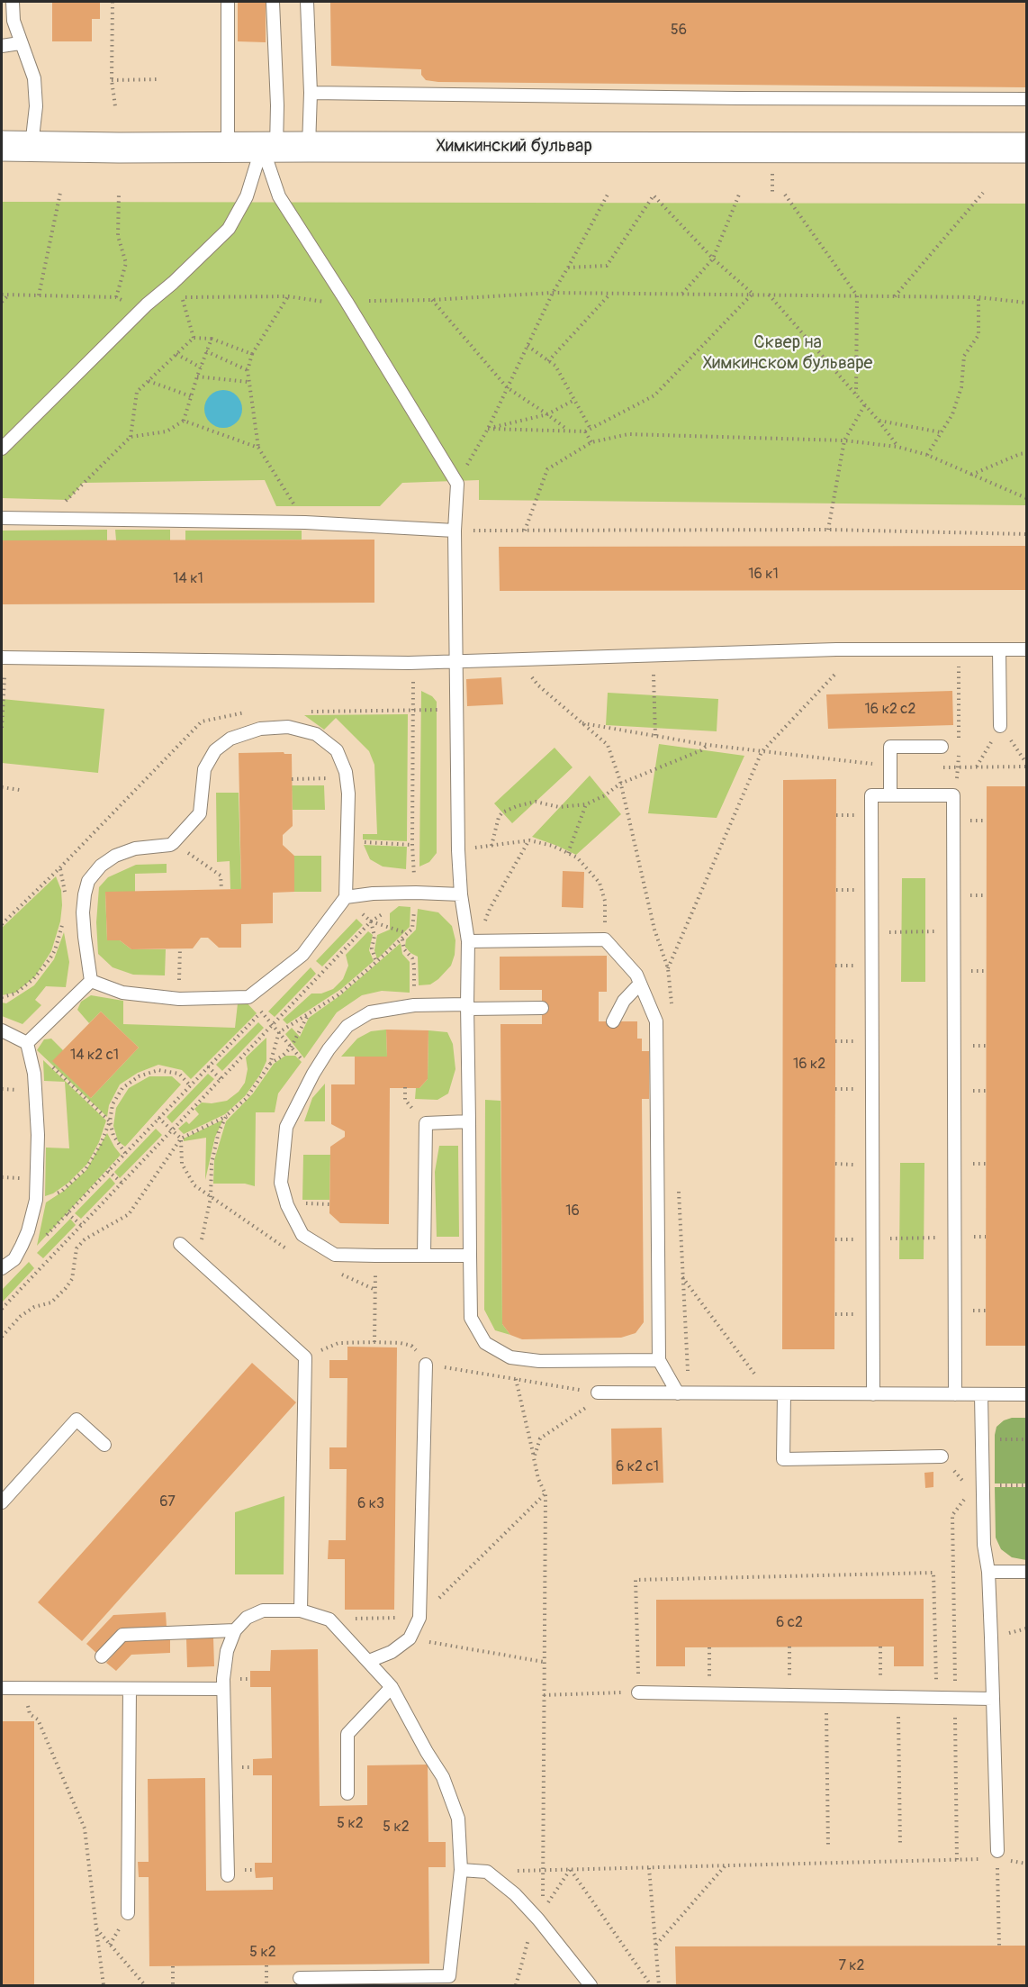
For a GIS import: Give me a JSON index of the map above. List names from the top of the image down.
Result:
{
  "streets": {
    "main road": ["Химкинский бульвар"]
  },
  "parks": ["Сквер на Химкинском бульваре"],
  "house_numbers": [
    "56",
    "16 к1",
    "14 к1",
    "16 к2 c2",
    "14 к2 с1",
    "16 к2",
    "16",
    "6 к2 с1",
    "67",
    "6 к3",
    "6 с2",
    "5 к2",
    "5 к2",
    "5 к2",
    "7 к2"
  ]
}
